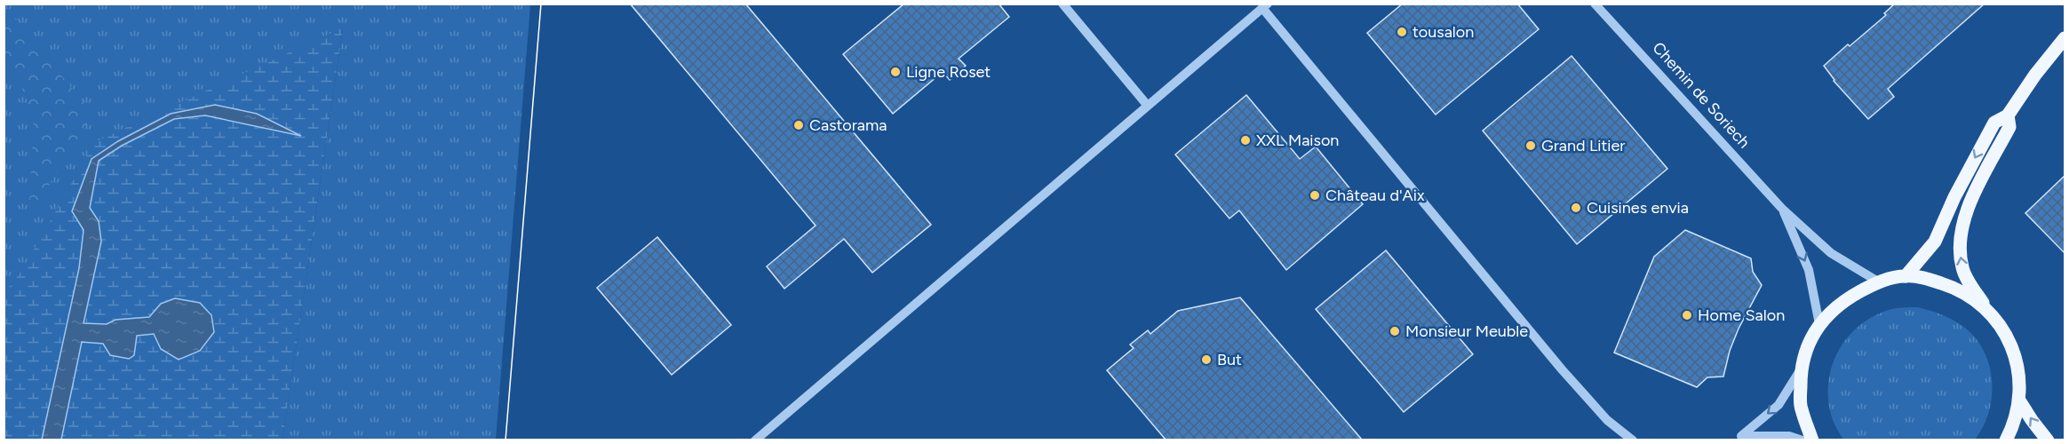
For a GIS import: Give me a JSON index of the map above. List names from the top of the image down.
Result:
{
  "streets": {
    "street": ["Chemin de Soriech"]
  },
  "places": [
    "tousalon",
    "Ligne Roset",
    "Castorama",
    "XXL Maison",
    "Grand Litier",
    "Château d'Aix",
    "Cuisines envia",
    "Home Salon",
    "Monsieur Meuble",
    "But"
  ]
}
